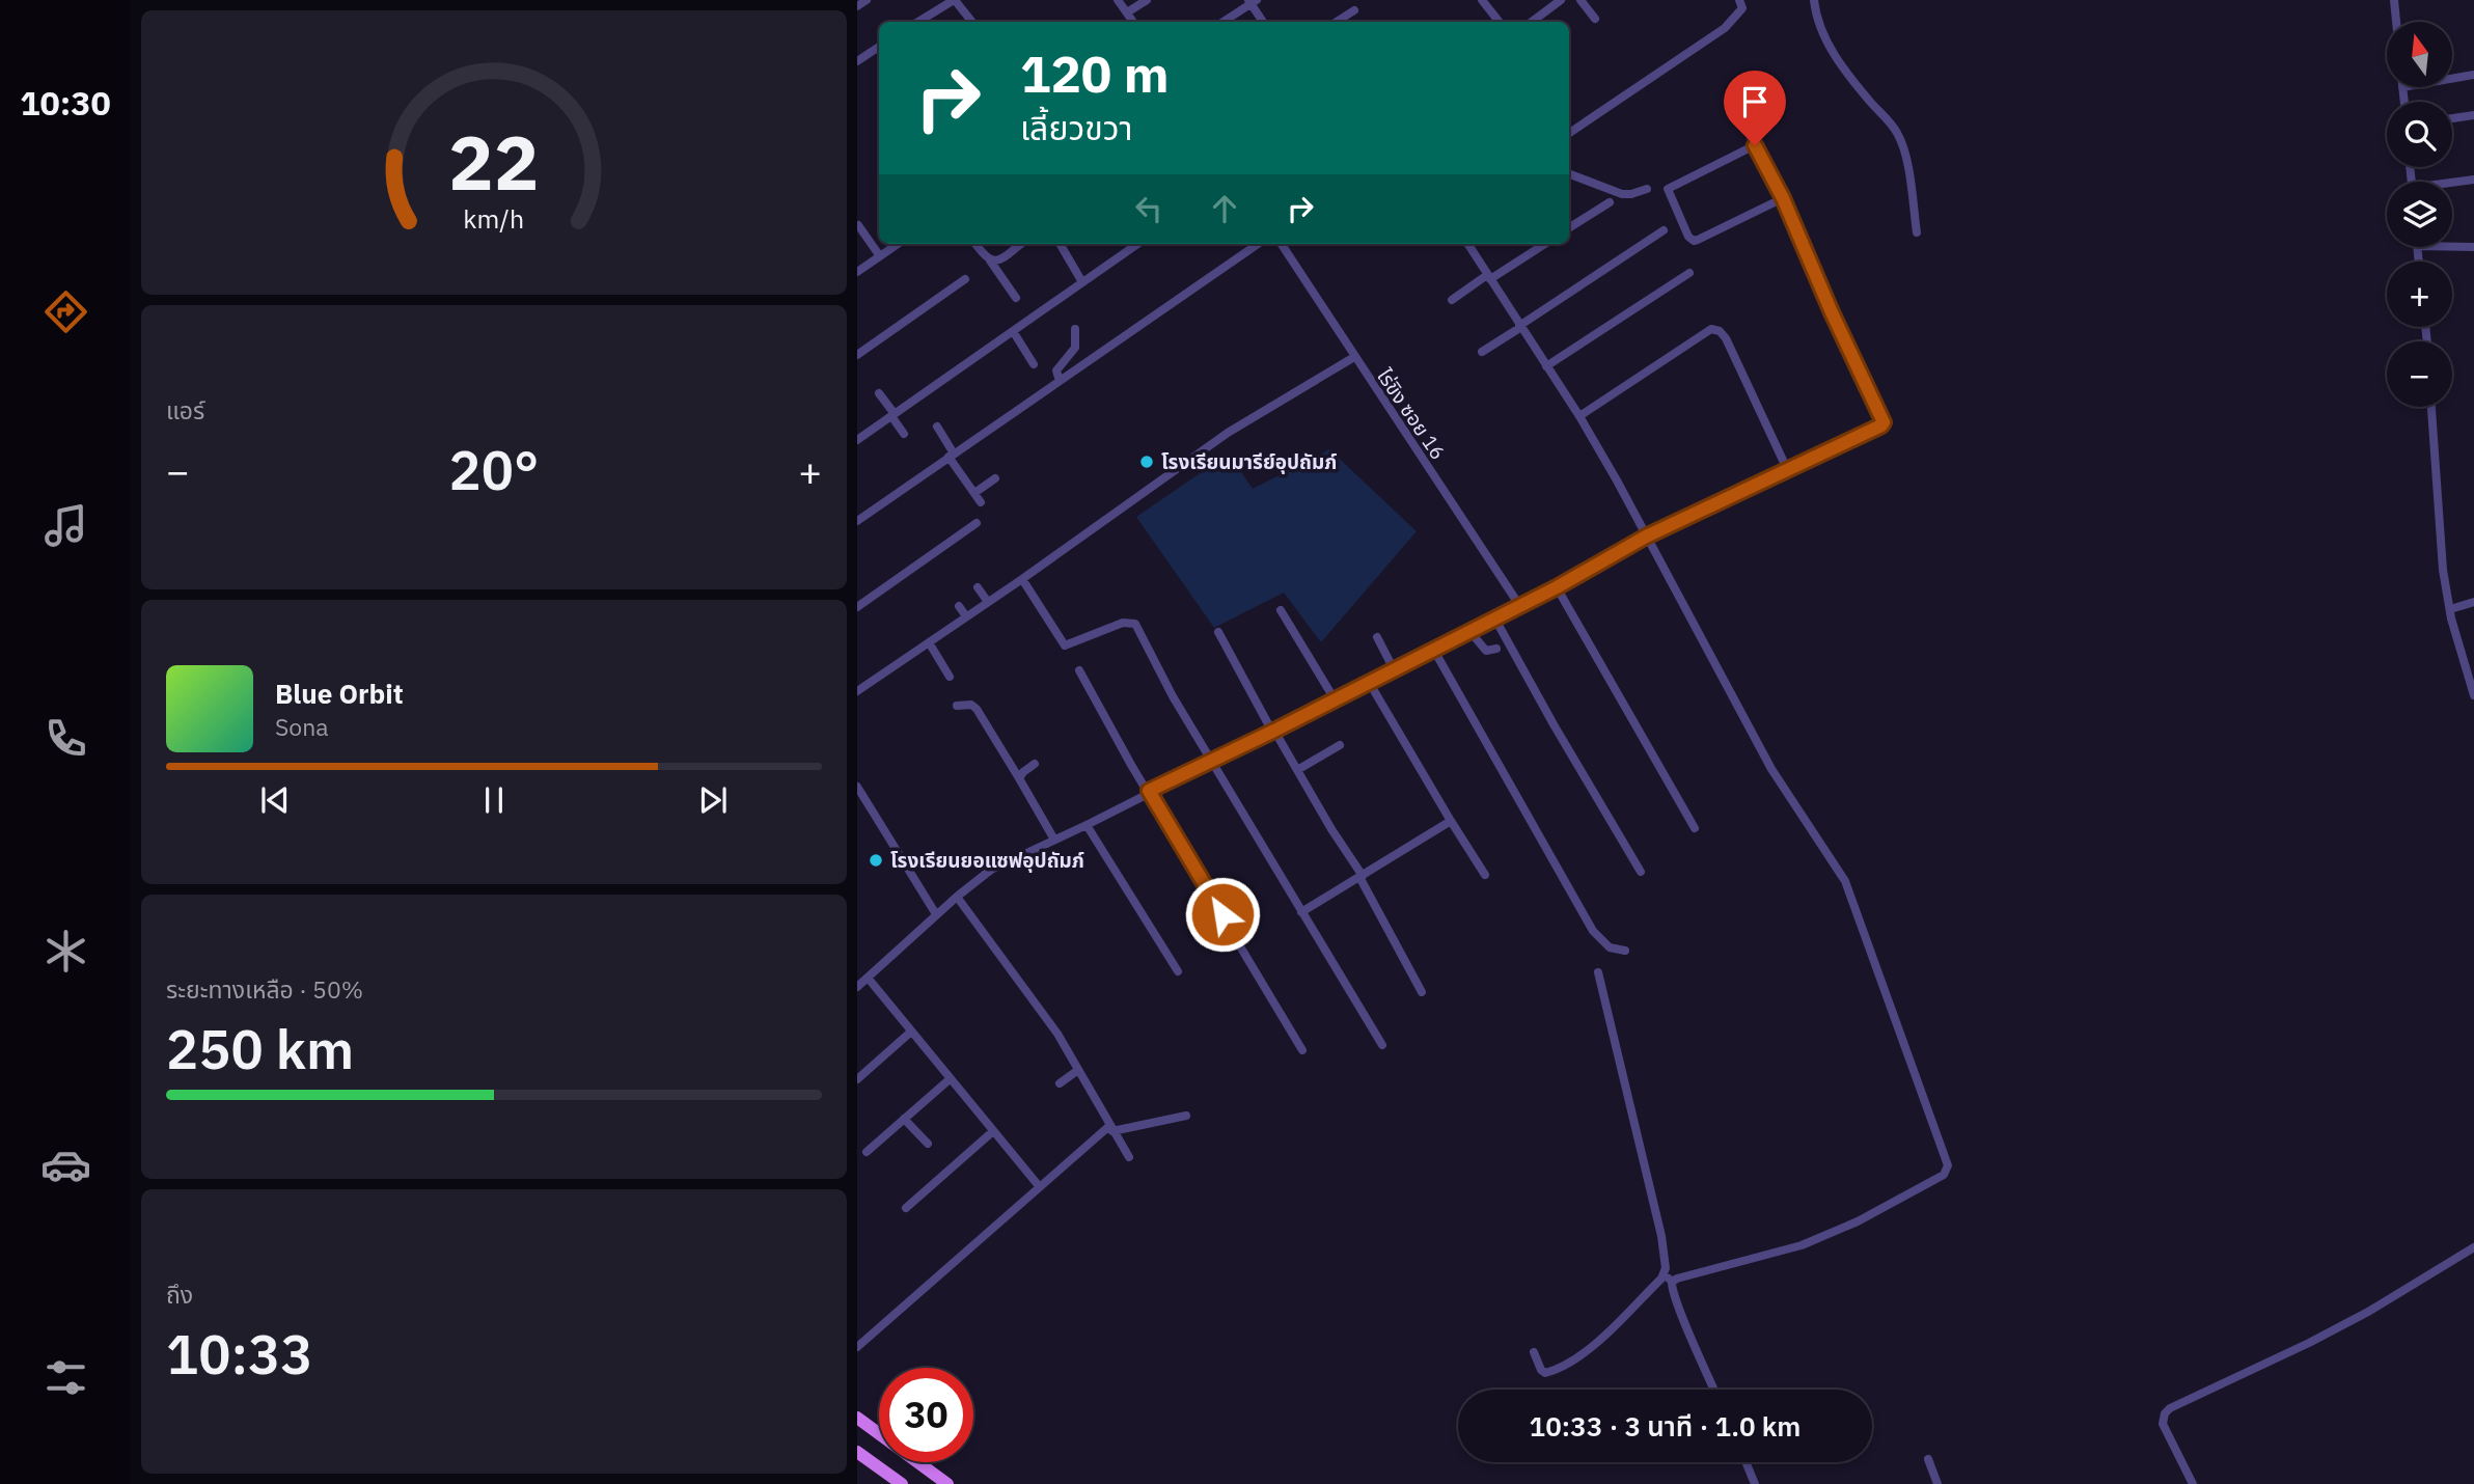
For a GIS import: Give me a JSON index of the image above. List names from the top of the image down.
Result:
{
  "streets": {
    "street": ["ไร่ขิง ซอย 16"]
  },
  "places": ["โรงเรียนมารีย์อุปถัมภ์", "โรงเรียนยอแซฟอุปถัมภ์"],
  "north": "top",
  "page": {
    "tabs": "10:30",
    "map_buttons": ["+", "−"],
    "turn": ["120 m", "เลี้ยวขวา"],
    "tile": [
      "แอร์",
      ["ระยะทางเหลือ · 50%", "250 km"],
      ["ถึง", "10:33"]
    ],
    "heat": ["−", "20°", "+"],
    "song": ["Blue Orbit", "Sona"],
    "limit": "30",
    "trip": "10:33 · 3 นาที · 1.0 km",
    "gauge": ["22", "km/h"]
  }
}
